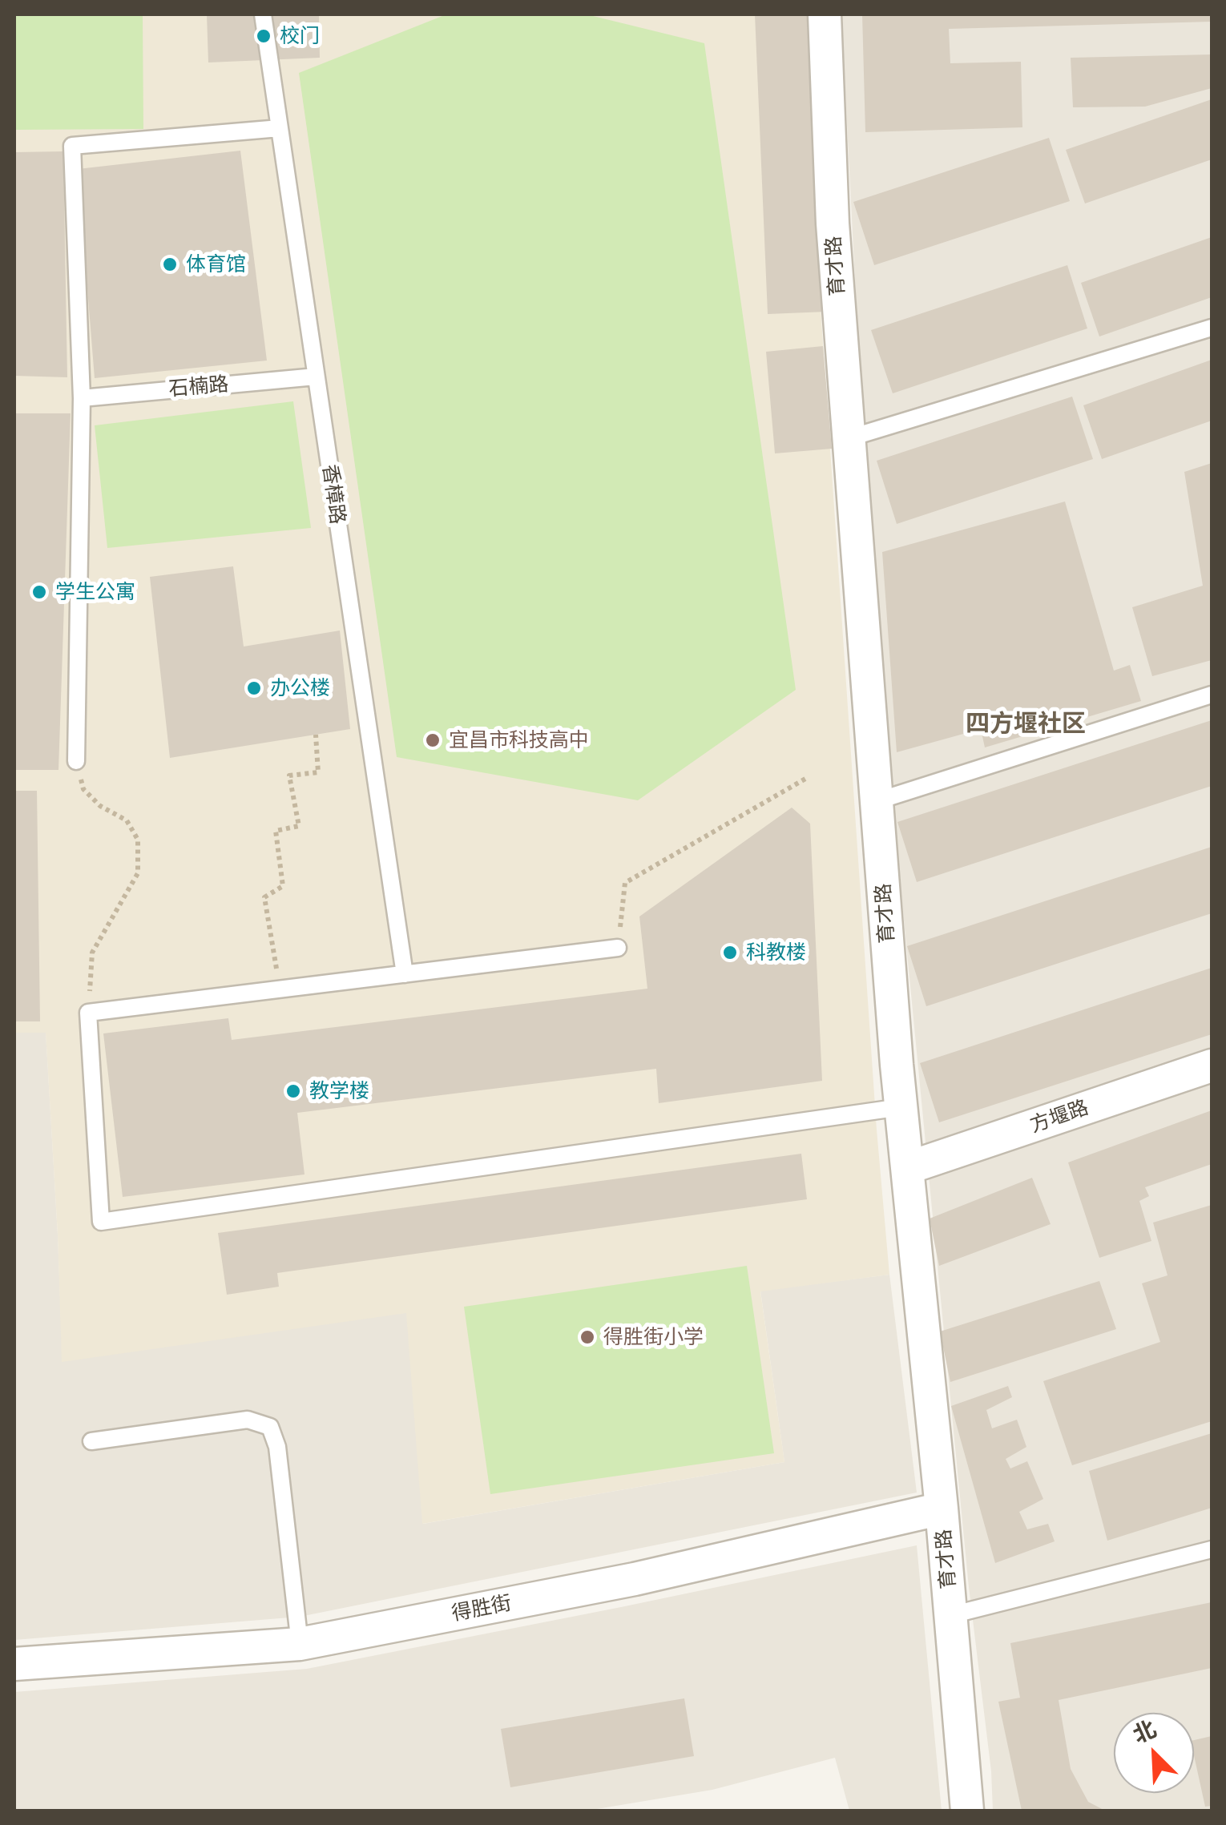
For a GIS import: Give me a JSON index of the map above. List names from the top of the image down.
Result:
{
  "streets": {
    "street": ["育才路", "方堰路", "得胜街"],
    "lane": ["石楠路", "香樟路"]
  },
  "crossings": [
    ["育才路", "方堰路"],
    ["育才路", "得胜街"],
    ["石楠路", "香樟路"]
  ],
  "districts": ["四方堰社区"],
  "places": [
    "校门",
    "体育馆",
    "学生公寓",
    "办公楼",
    "宜昌市科技高中",
    "科教楼",
    "教学楼",
    "得胜街小学"
  ],
  "north": "top left"
}
